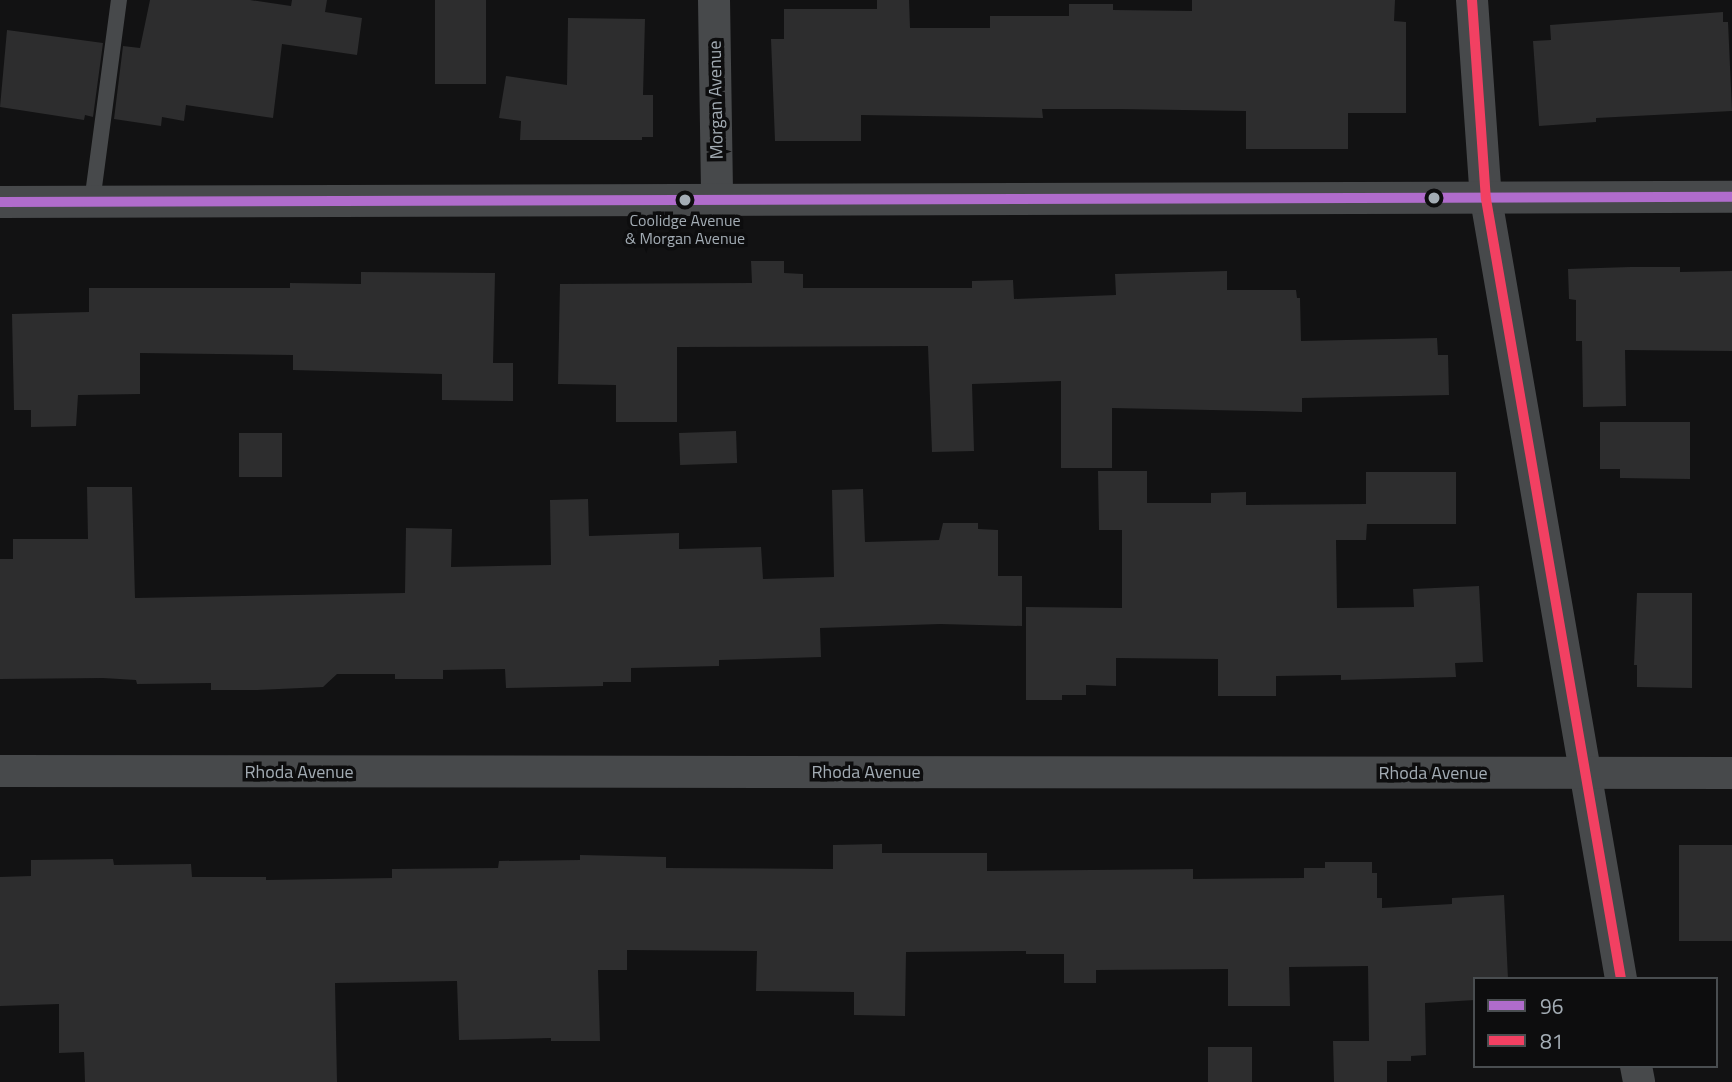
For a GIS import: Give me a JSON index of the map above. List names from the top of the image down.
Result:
{
  "streets": {
    "street": ["Morgan Avenue", "Rhoda Avenue"]
  },
  "places": ["Coolidge Avenue & Morgan Avenue"],
  "lines": ["transit line 81", "transit line 96"],
  "legend": ["96", "81"]
}
